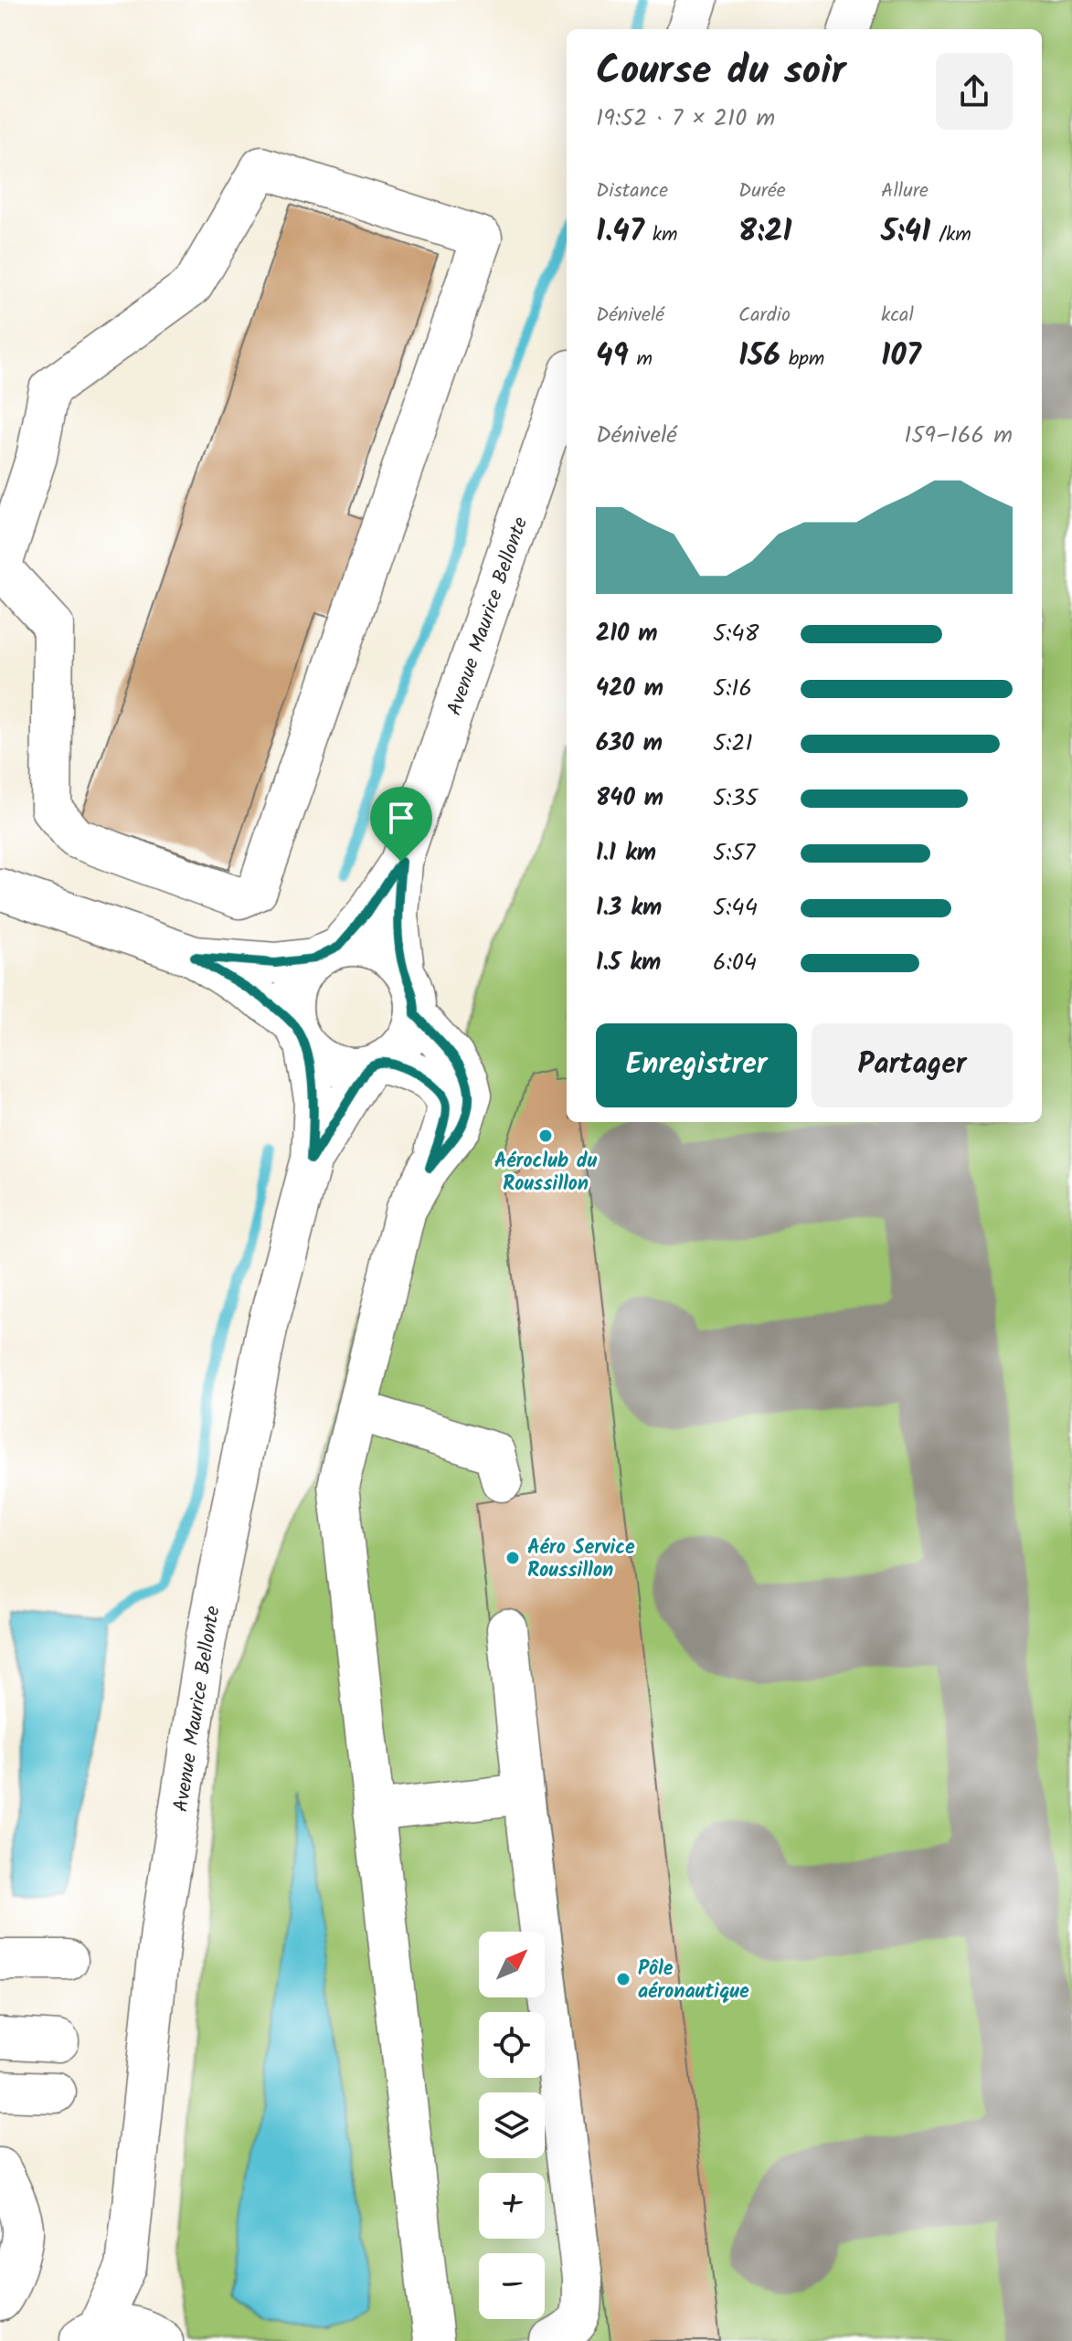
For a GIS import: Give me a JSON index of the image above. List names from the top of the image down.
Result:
{
  "streets": {
    "street": ["Avenue Maurice Bellonte"]
  },
  "places": ["Aéroclub du Roussillon", "Aéro Service Roussillon", "Pôle aéronautique"],
  "north": "top right",
  "page": {
    "heading": ["Course du soir", "19:52 · 7 × 210 m"],
    "stats": [
      ["Distance", "1.47 km"],
      ["Durée", "8:21"],
      ["Allure", "5:41 /km"],
      ["Dénivelé", "49 m"],
      ["Cardio", "156 bpm"],
      ["kcal", "107"]
    ],
    "chart": ["Dénivelé", "159–166 m"],
    "list": [
      {
        "name": "210 m",
        "note": "5:48"
      },
      {
        "name": "420 m",
        "note": "5:16"
      },
      {
        "name": "630 m",
        "note": "5:21"
      },
      {
        "name": "840 m",
        "note": "5:35"
      },
      {
        "name": "1.1 km",
        "note": "5:57"
      },
      {
        "name": "1.3 km",
        "note": "5:44"
      },
      {
        "name": "1.5 km",
        "note": "6:04"
      }
    ],
    "buttons": ["Enregistrer", "Partager"],
    "map_buttons": ["+", "−"]
  }
}
